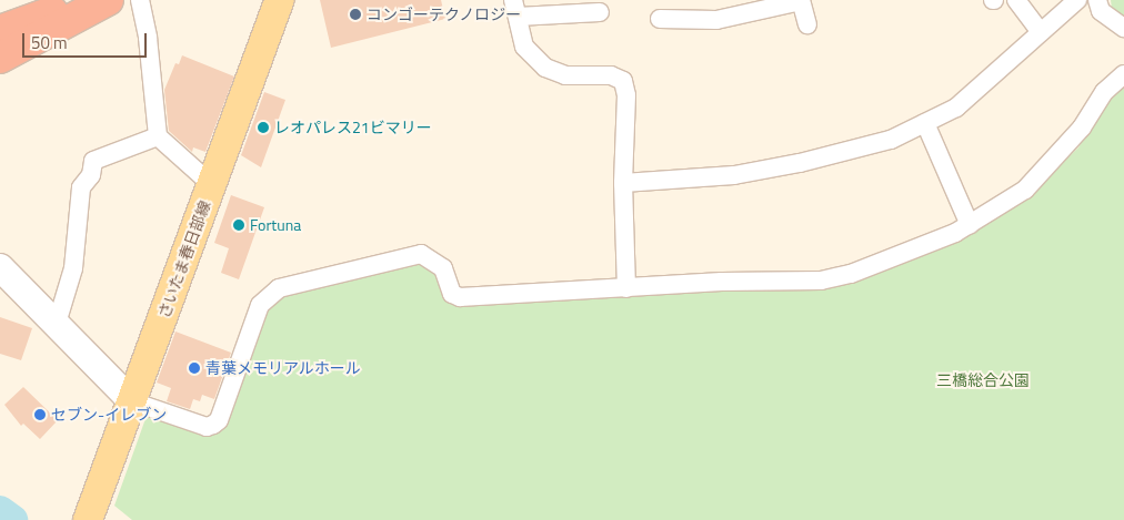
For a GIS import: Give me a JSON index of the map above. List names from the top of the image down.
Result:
{
  "streets": {
    "main road": ["さいたま春日部線"]
  },
  "parks": ["三橋総合公園"],
  "places": [
    "コンゴーテクノロジー",
    "レオパレス21ビマリー",
    "Fortuna",
    "青葉メモリアルホール",
    "セブン-イレブン"
  ],
  "scale_bar": "50 m"
}
